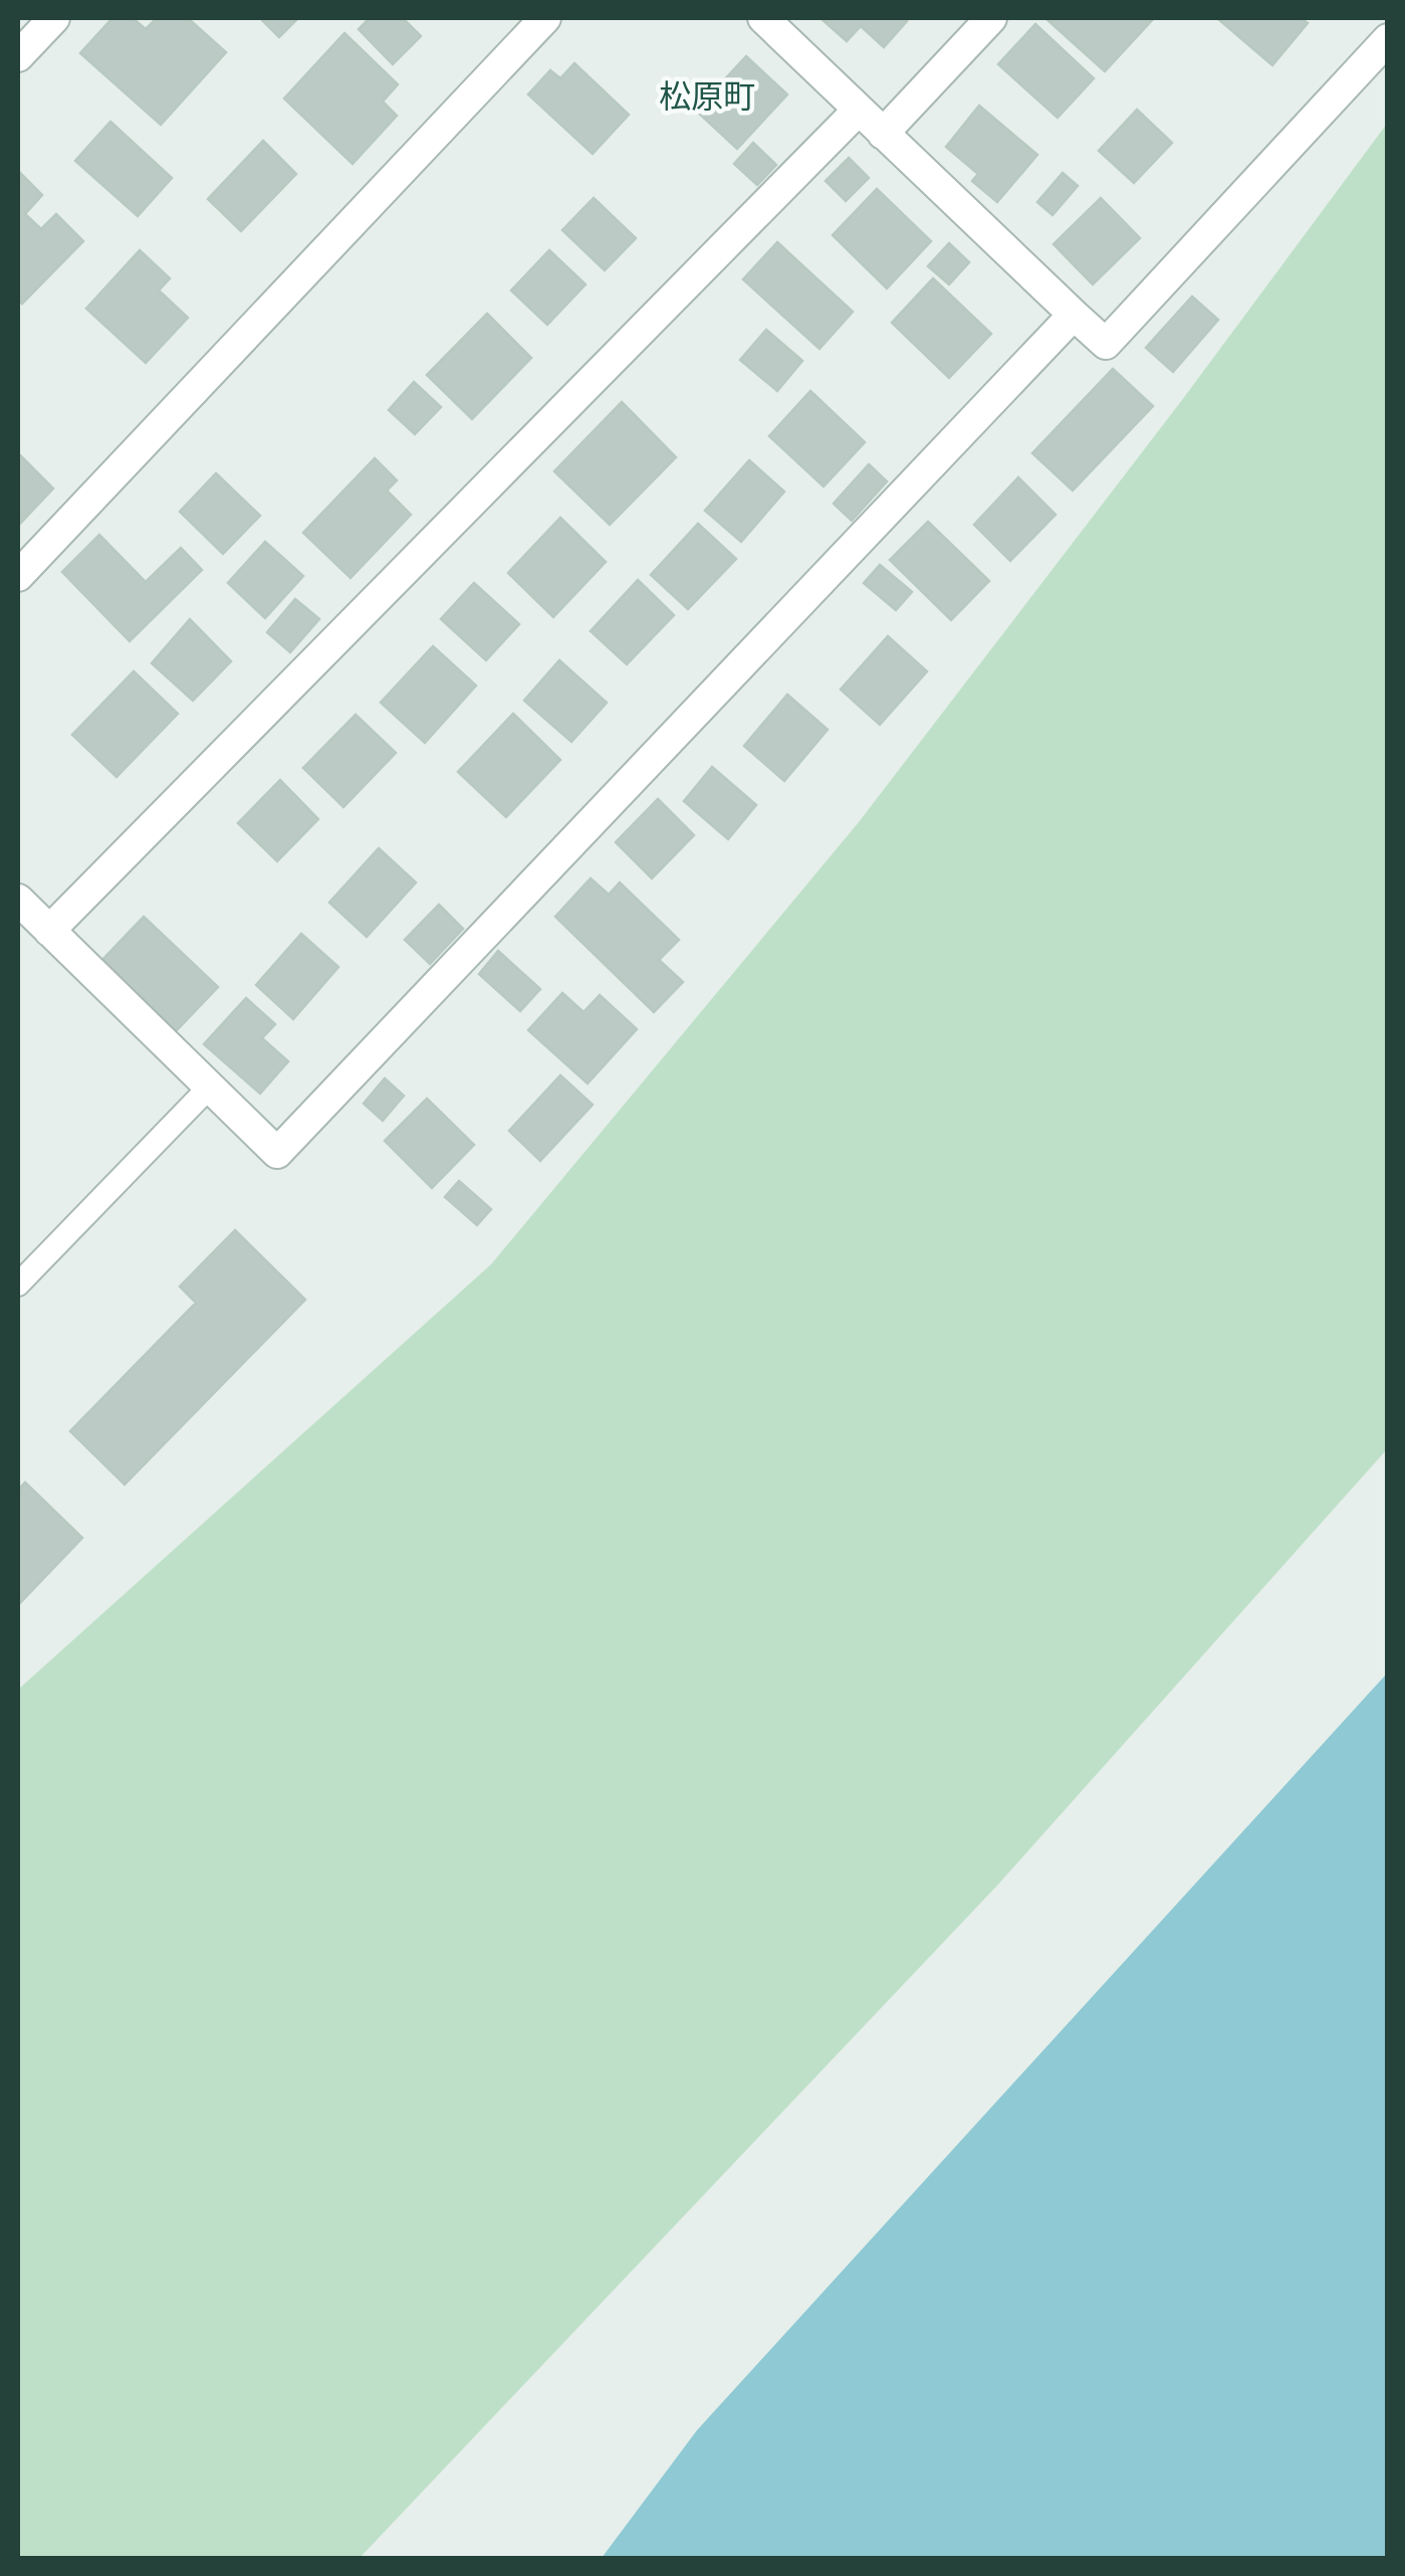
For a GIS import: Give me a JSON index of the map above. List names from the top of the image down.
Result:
{
  "districts": ["松原町"]
}
